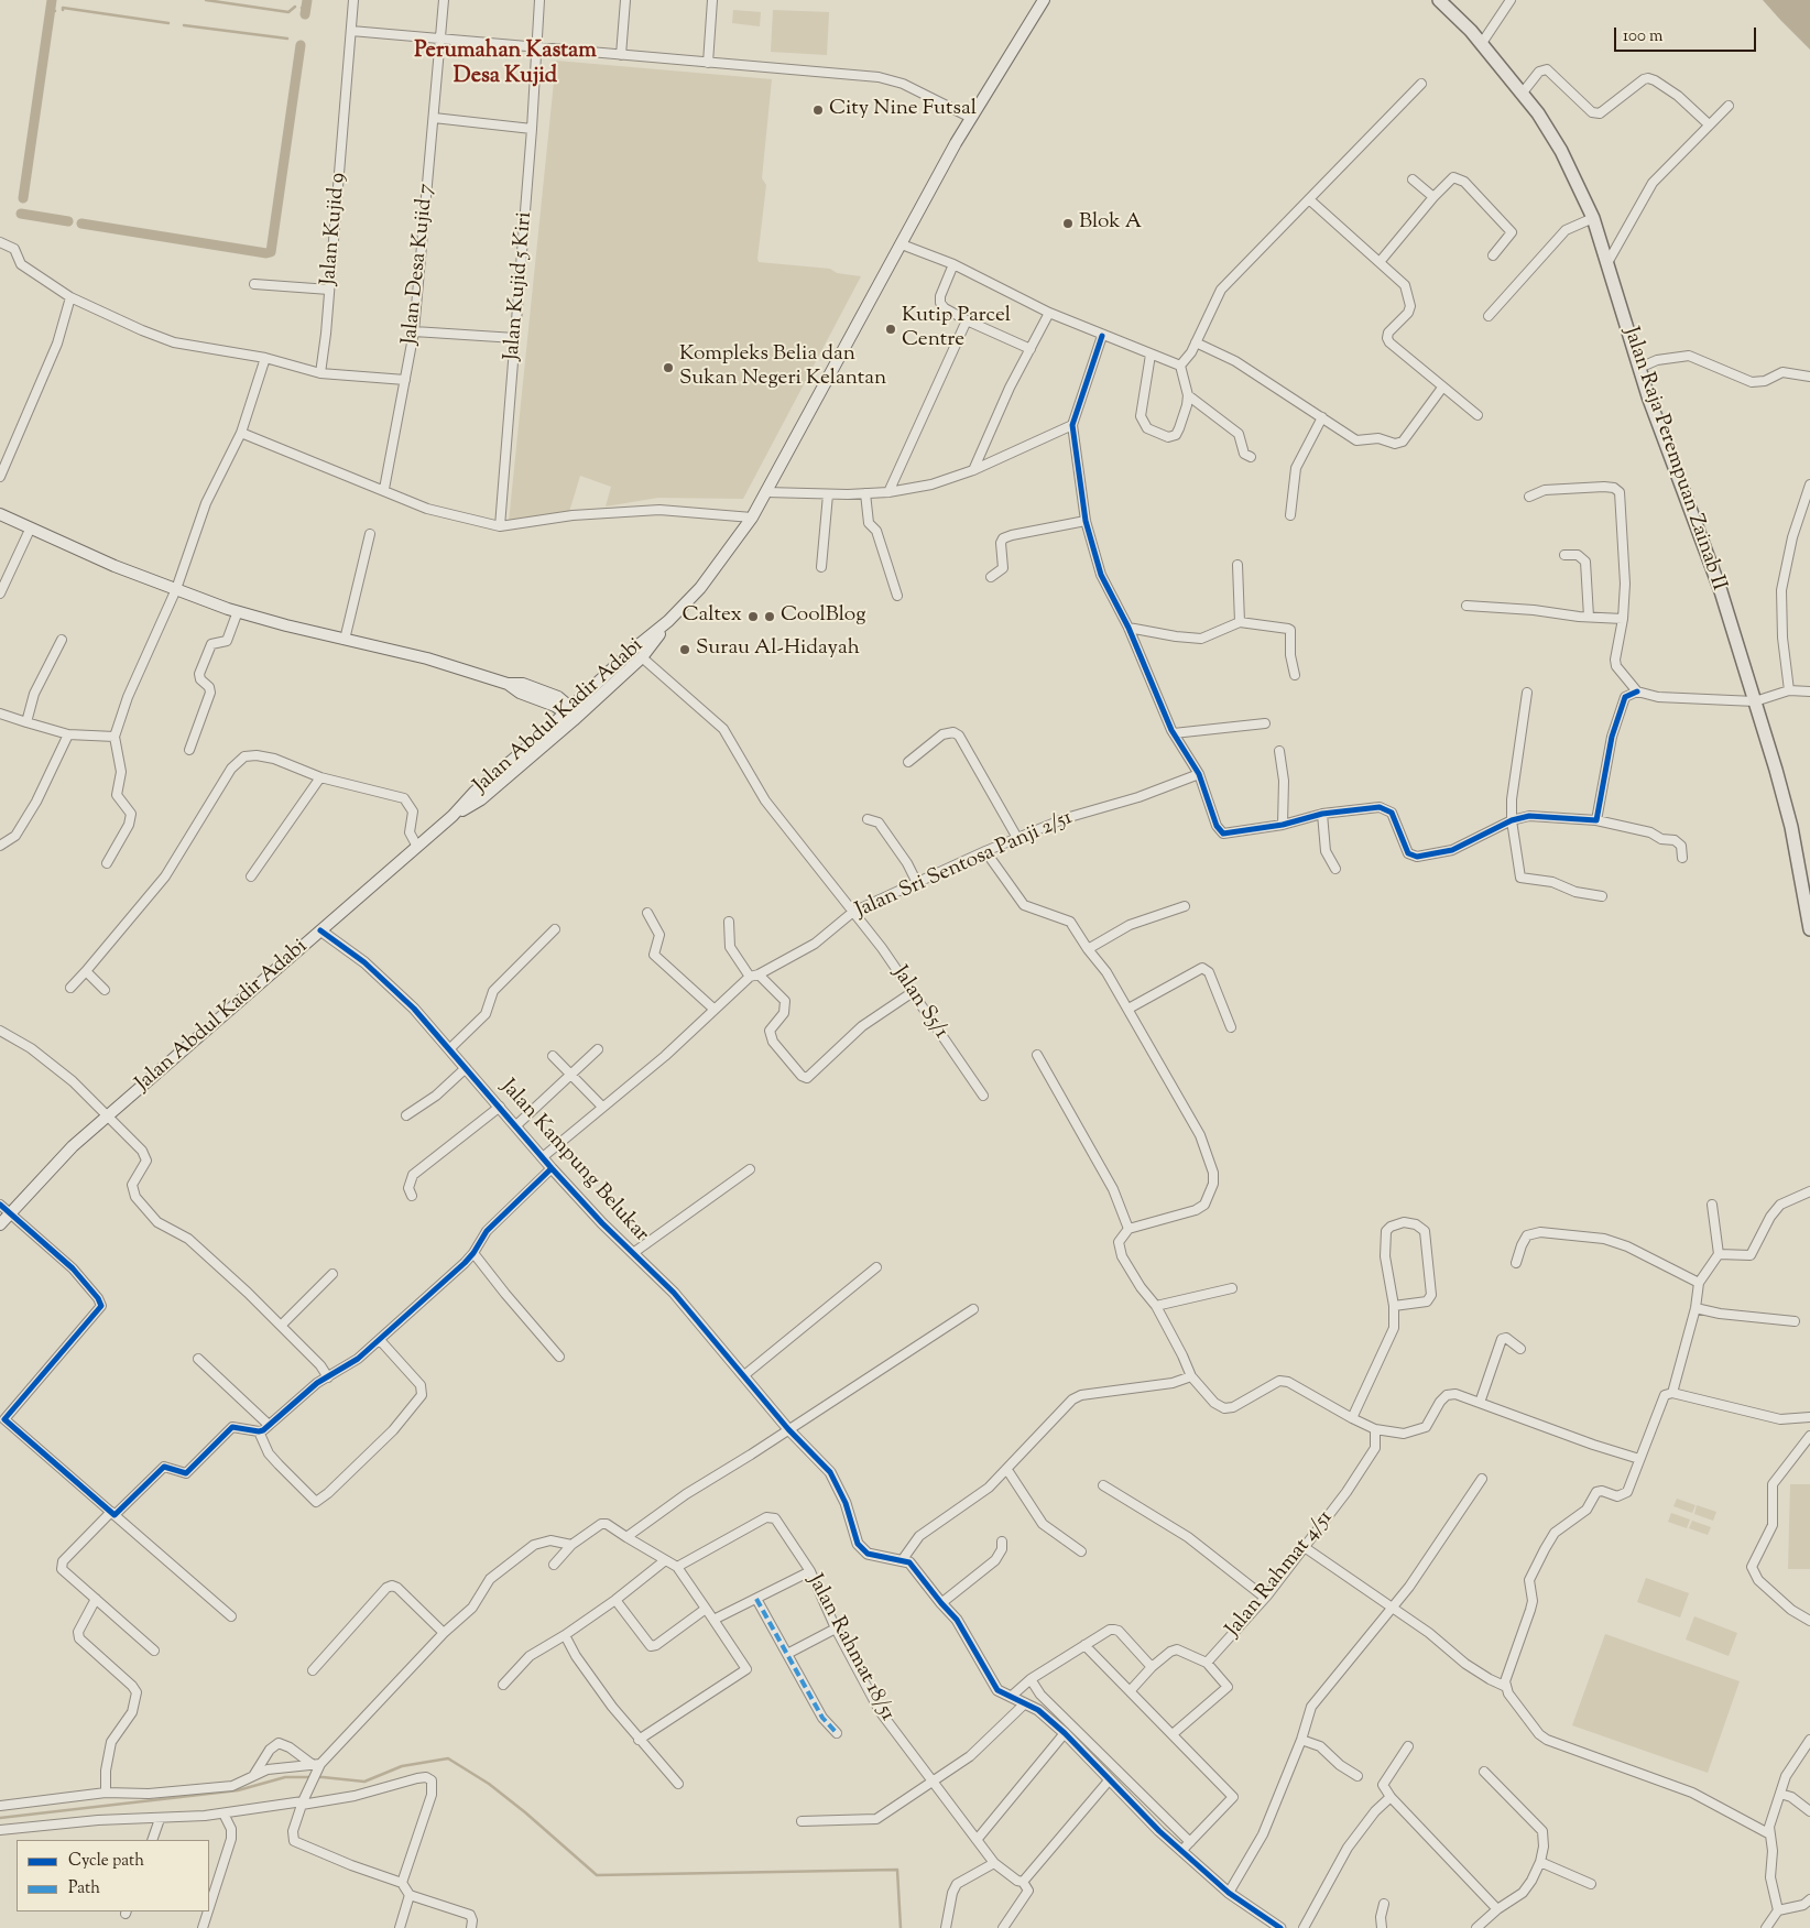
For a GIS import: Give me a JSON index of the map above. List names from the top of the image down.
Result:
{
  "streets": {
    "main road": ["Jalan Raja Perempuan Zainab II", "Jalan Abdul Kadir Adabi"],
    "street": [
      "Jalan Kujid 9",
      "Jalan Desa Kujid 7",
      "Jalan Kujid 5 Kiri",
      "Jalan Sri Sentosa Panji 2/51",
      "Jalan S5/1",
      "Jalan Kampung Belukar",
      "Jalan Rahmat 4/51",
      "Jalan Rahmat 18/51"
    ]
  },
  "crossings": [
    ["Jalan Abdul Kadir Adabi", "Jalan S5/1"],
    ["Jalan Abdul Kadir Adabi", "Jalan Kampung Belukar"],
    ["Jalan Sri Sentosa Panji 2/51", "Jalan S5/1"],
    ["Jalan Sri Sentosa Panji 2/51", "Jalan Kampung Belukar"]
  ],
  "districts": ["Perumahan Kastam Desa Kujid"],
  "places": [
    "City Nine Futsal",
    "Blok A",
    "Kutip Parcel Centre",
    "Kompleks Belia dan Sukan Negeri Kelantan",
    "Caltex",
    "CoolBlog",
    "Surau Al-Hidayah"
  ],
  "legend": ["Cycle path", "Path"],
  "scale_bar": "100 m"
}
